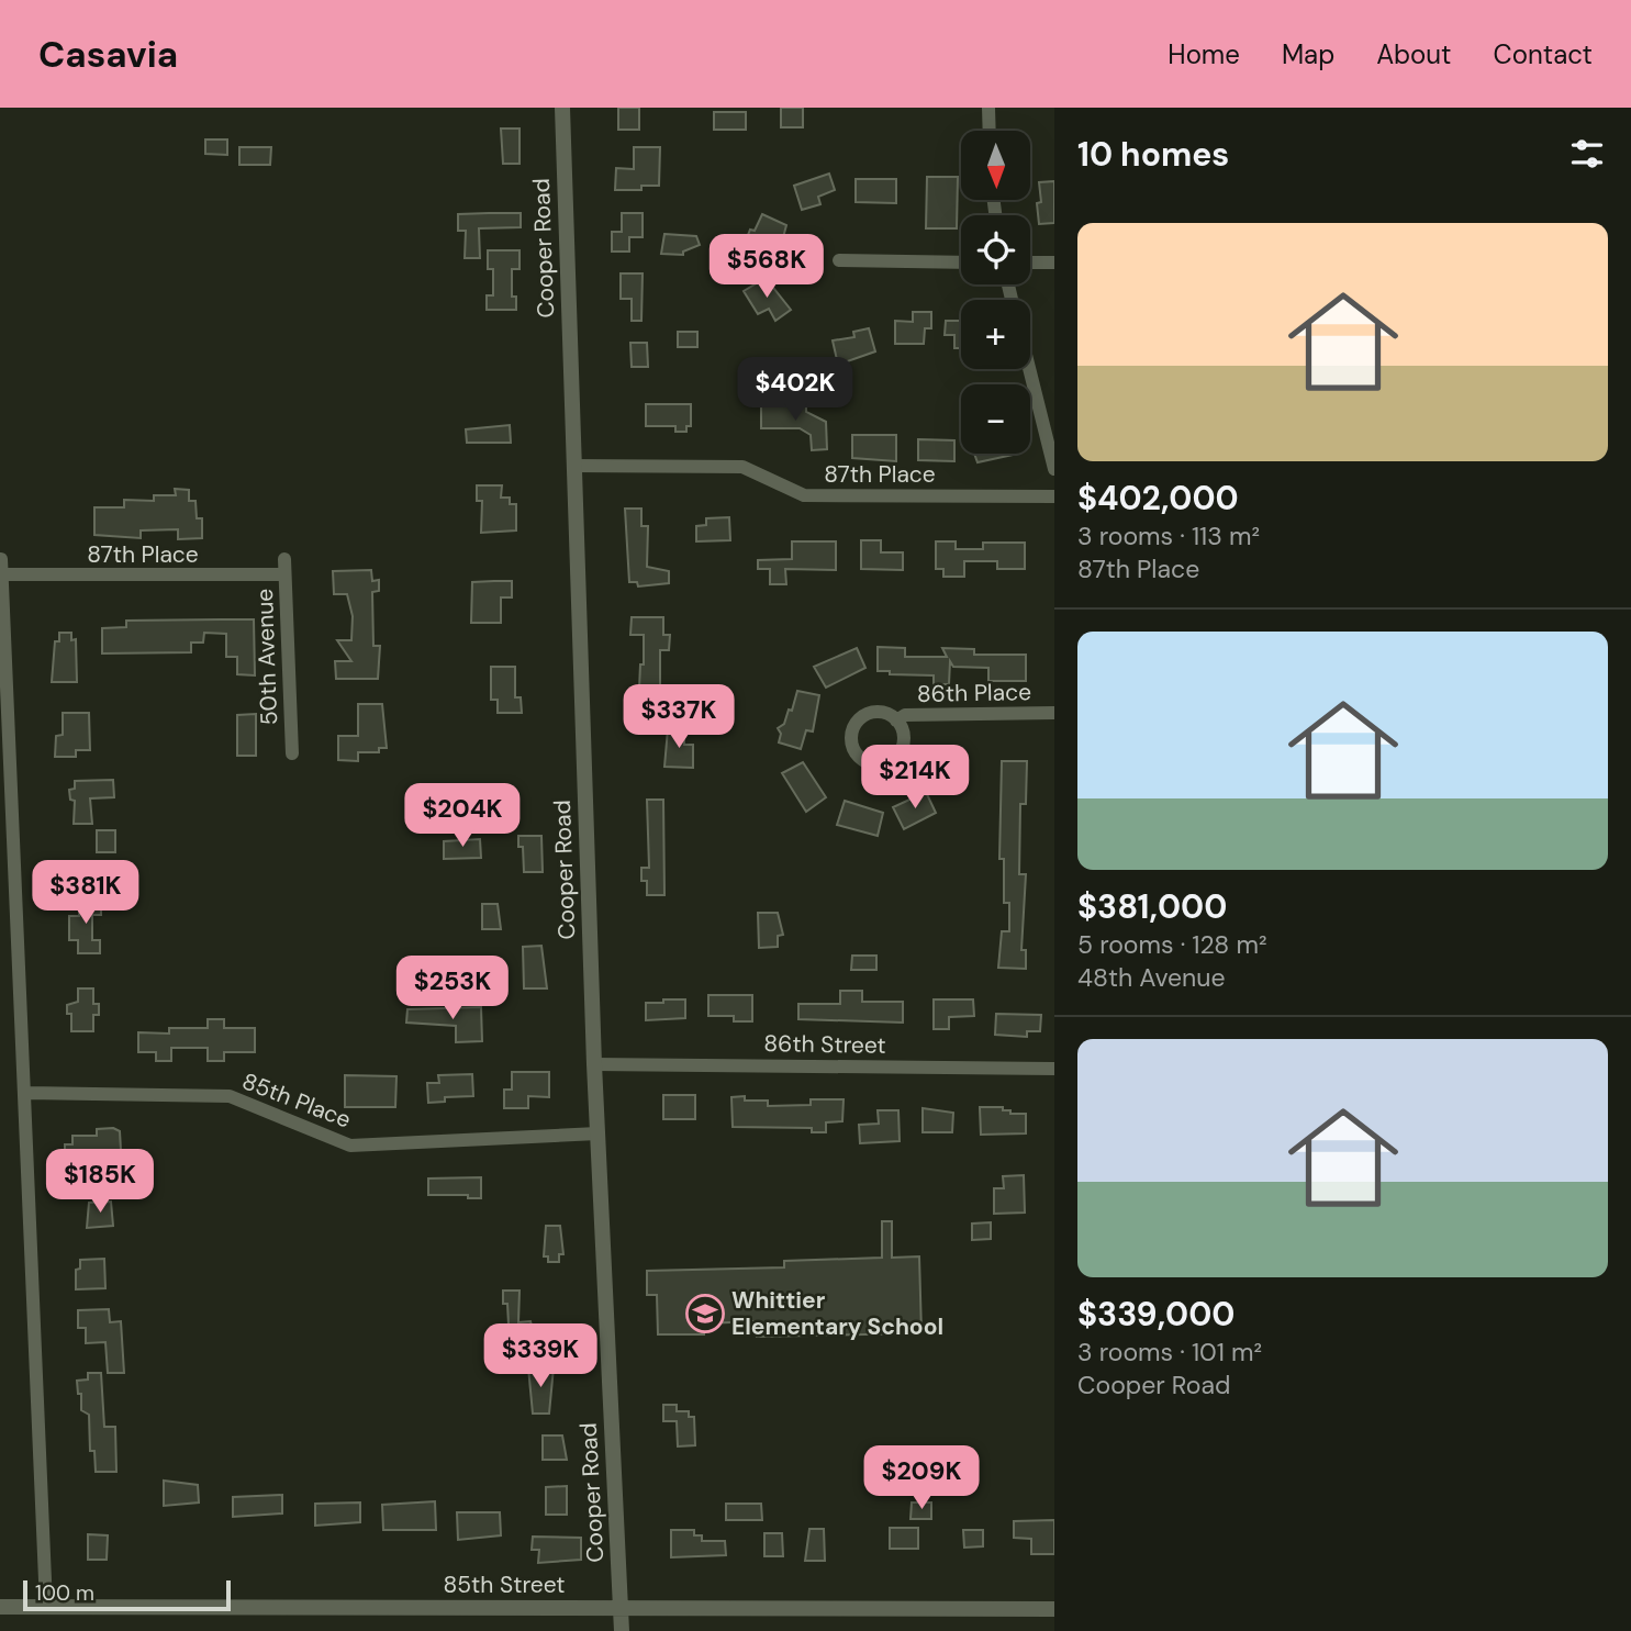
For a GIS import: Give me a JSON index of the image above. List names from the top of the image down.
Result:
{
  "streets": {
    "street": [
      "Cooper Road",
      "87th Place",
      "50th Avenue",
      "86th Place",
      "86th Street",
      "85th Place",
      "85th Street"
    ]
  },
  "crossings": [
    ["Cooper Road", "87th Place"],
    ["Cooper Road", "86th Street"],
    ["Cooper Road", "85th Place"],
    ["Cooper Road", "85th Street"],
    ["87th Place", "50th Avenue"]
  ],
  "places": {
    "school or university": ["Whittier Elementary School"]
  },
  "scale_bar": "100 m",
  "north": "bottom",
  "page": {
    "header": "Casavia",
    "nav": [
      "Home",
      "Map",
      "About",
      "Contact"
    ],
    "heading": "10 homes",
    "map_buttons": ["+", "−"],
    "list": [
      {
        "name": "$402,000",
        "note": "3 rooms · 113 m² · 87th Place"
      },
      {
        "name": "$381,000",
        "note": "5 rooms · 128 m² · 48th Avenue"
      },
      {
        "name": "$339,000",
        "note": "3 rooms · 101 m² · Cooper Road"
      }
    ],
    "price": [
      "$568K",
      "$402K",
      "$337K",
      "$214K",
      "$204K",
      "$381K",
      "$253K",
      "$185K",
      "$339K",
      "$209K"
    ],
    "scale": "100 m"
  }
}
